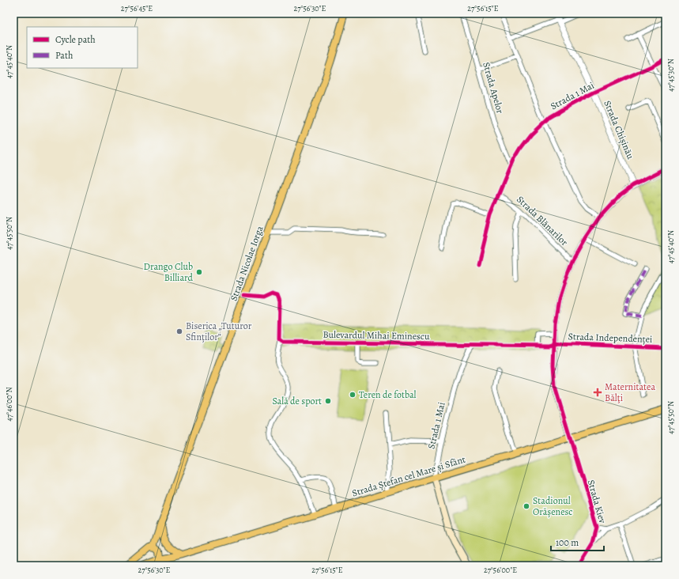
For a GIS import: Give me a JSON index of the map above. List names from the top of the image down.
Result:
{
  "streets": {
    "main road": ["Strada 1 Mai", "Strada Nicolae Iorga", "Strada Ștefan cel Mare și Sfânt"],
    "street": [
      "Strada Apelor",
      "Strada Chișinău",
      "Strada Blănarilor",
      "Bulevardul Mihai Eminescu",
      "Strada Independenței",
      "Strada Kiev"
    ]
  },
  "crossings": [
    ["Strada Apelor", "Strada 1 Mai"],
    ["Strada 1 Mai", "Strada Chișinău"],
    ["Strada 1 Mai", "Strada Blănarilor"],
    ["Strada 1 Mai", "Bulevardul Mihai Eminescu"],
    ["Strada 1 Mai", "Strada Ștefan cel Mare și Sfânt"],
    ["Strada Nicolae Iorga", "Strada Ștefan cel Mare și Sfânt"],
    ["Bulevardul Mihai Eminescu", "Strada Independenței"],
    ["Strada Ștefan cel Mare și Sfânt", "Strada Kiev"]
  ],
  "places": {
    "other": [
      "Drango Club Billiard",
      "Biserica „Tuturor Sfinților”",
      "Teren de fotbal",
      "Sală de sport",
      "Stadionul Orășenesc"
    ],
    "health": ["Maternitatea Bălţi"]
  },
  "legend": ["Cycle path", "Path"],
  "scale_bar": "100 m",
  "coordinates": [
    "27°56'45\"E",
    "27°56'30\"E",
    "27°56'15\"E",
    "47°45'40\"N",
    "47°45'30\"N",
    "47°45'50\"N",
    "47°46'00\"N",
    "27°56'00\"E"
  ]
}
